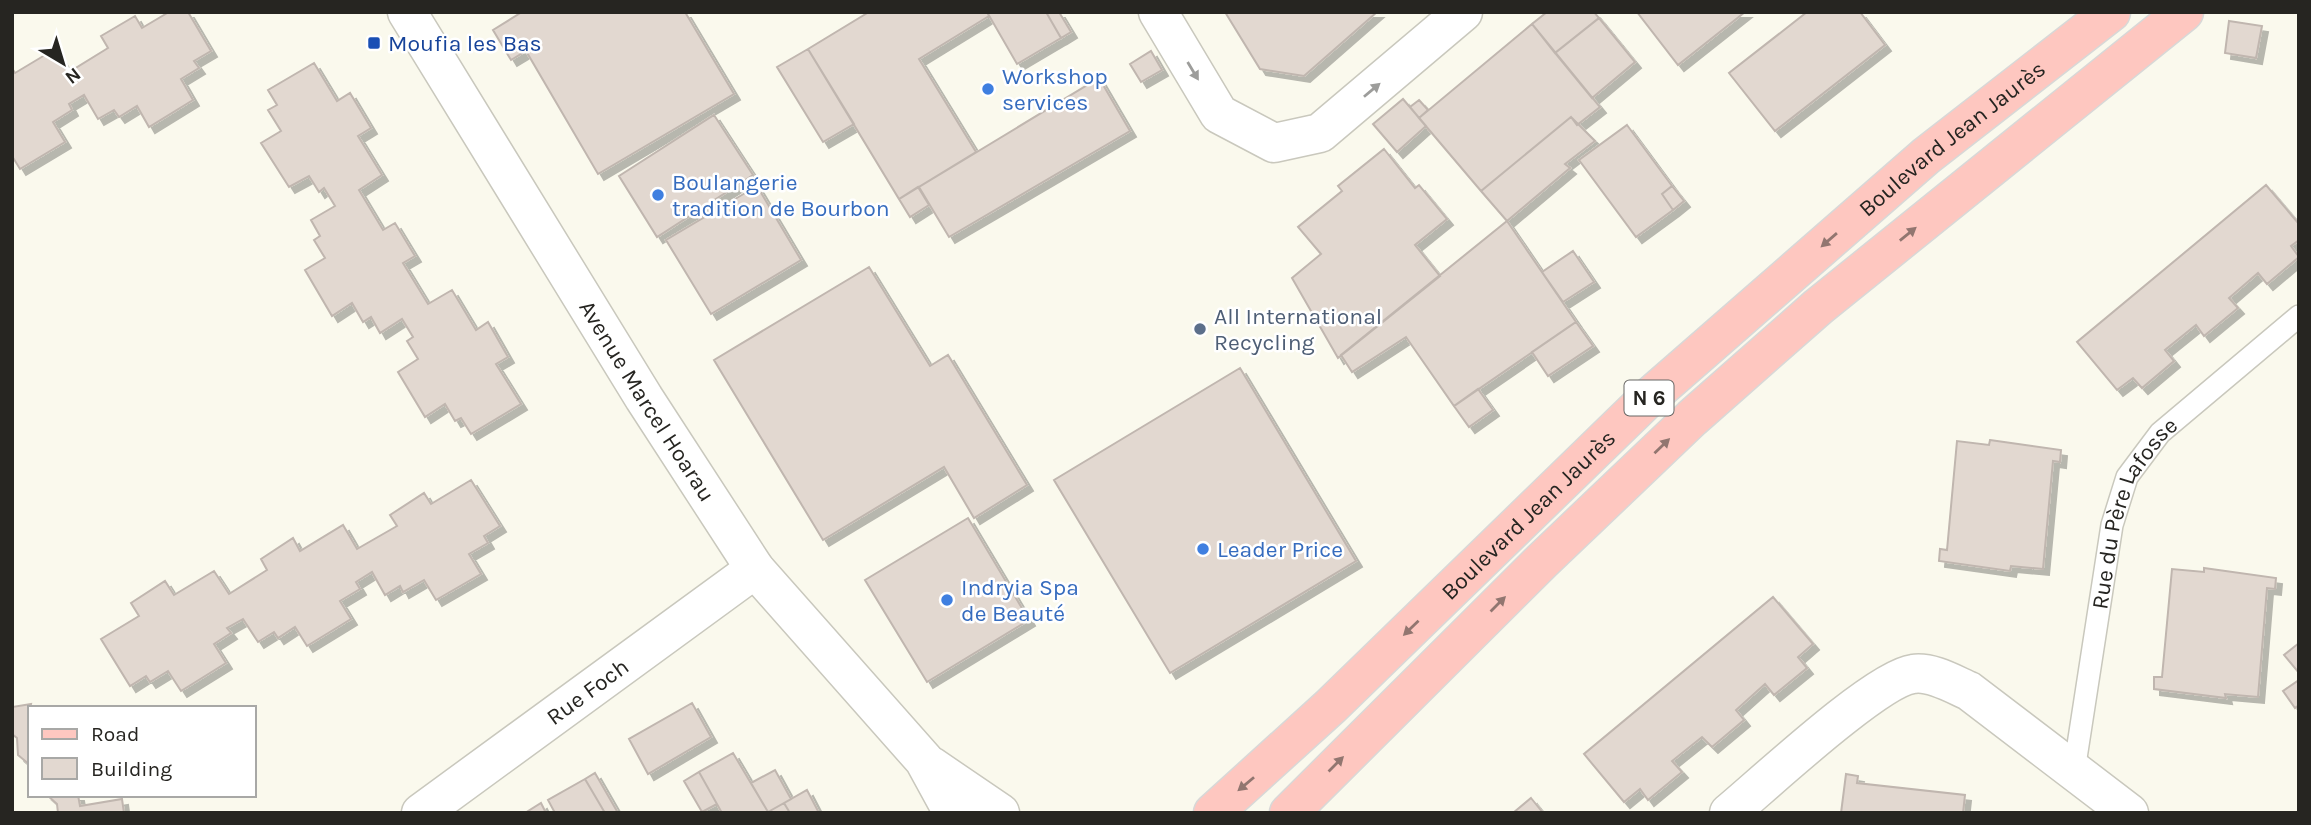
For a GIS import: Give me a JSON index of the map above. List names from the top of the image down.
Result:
{
  "streets": {
    "main road": ["Boulevard Jean Jaurès", "N 6"],
    "street": ["Avenue Marcel Hoarau", "Rue Foch"],
    "lane": ["Rue du Père Lafosse"]
  },
  "crossings": [
    ["Avenue Marcel Hoarau", "Rue Foch"]
  ],
  "places": {
    "transit": ["Moufia les Bas"],
    "other": [
      "Workshop services",
      "Boulangerie tradition de Bourbon",
      "All International Recycling",
      "Leader Price",
      "Indryia Spa de Beauté"
    ]
  },
  "legend": ["Road", "Building"],
  "north": "bottom right"
}
